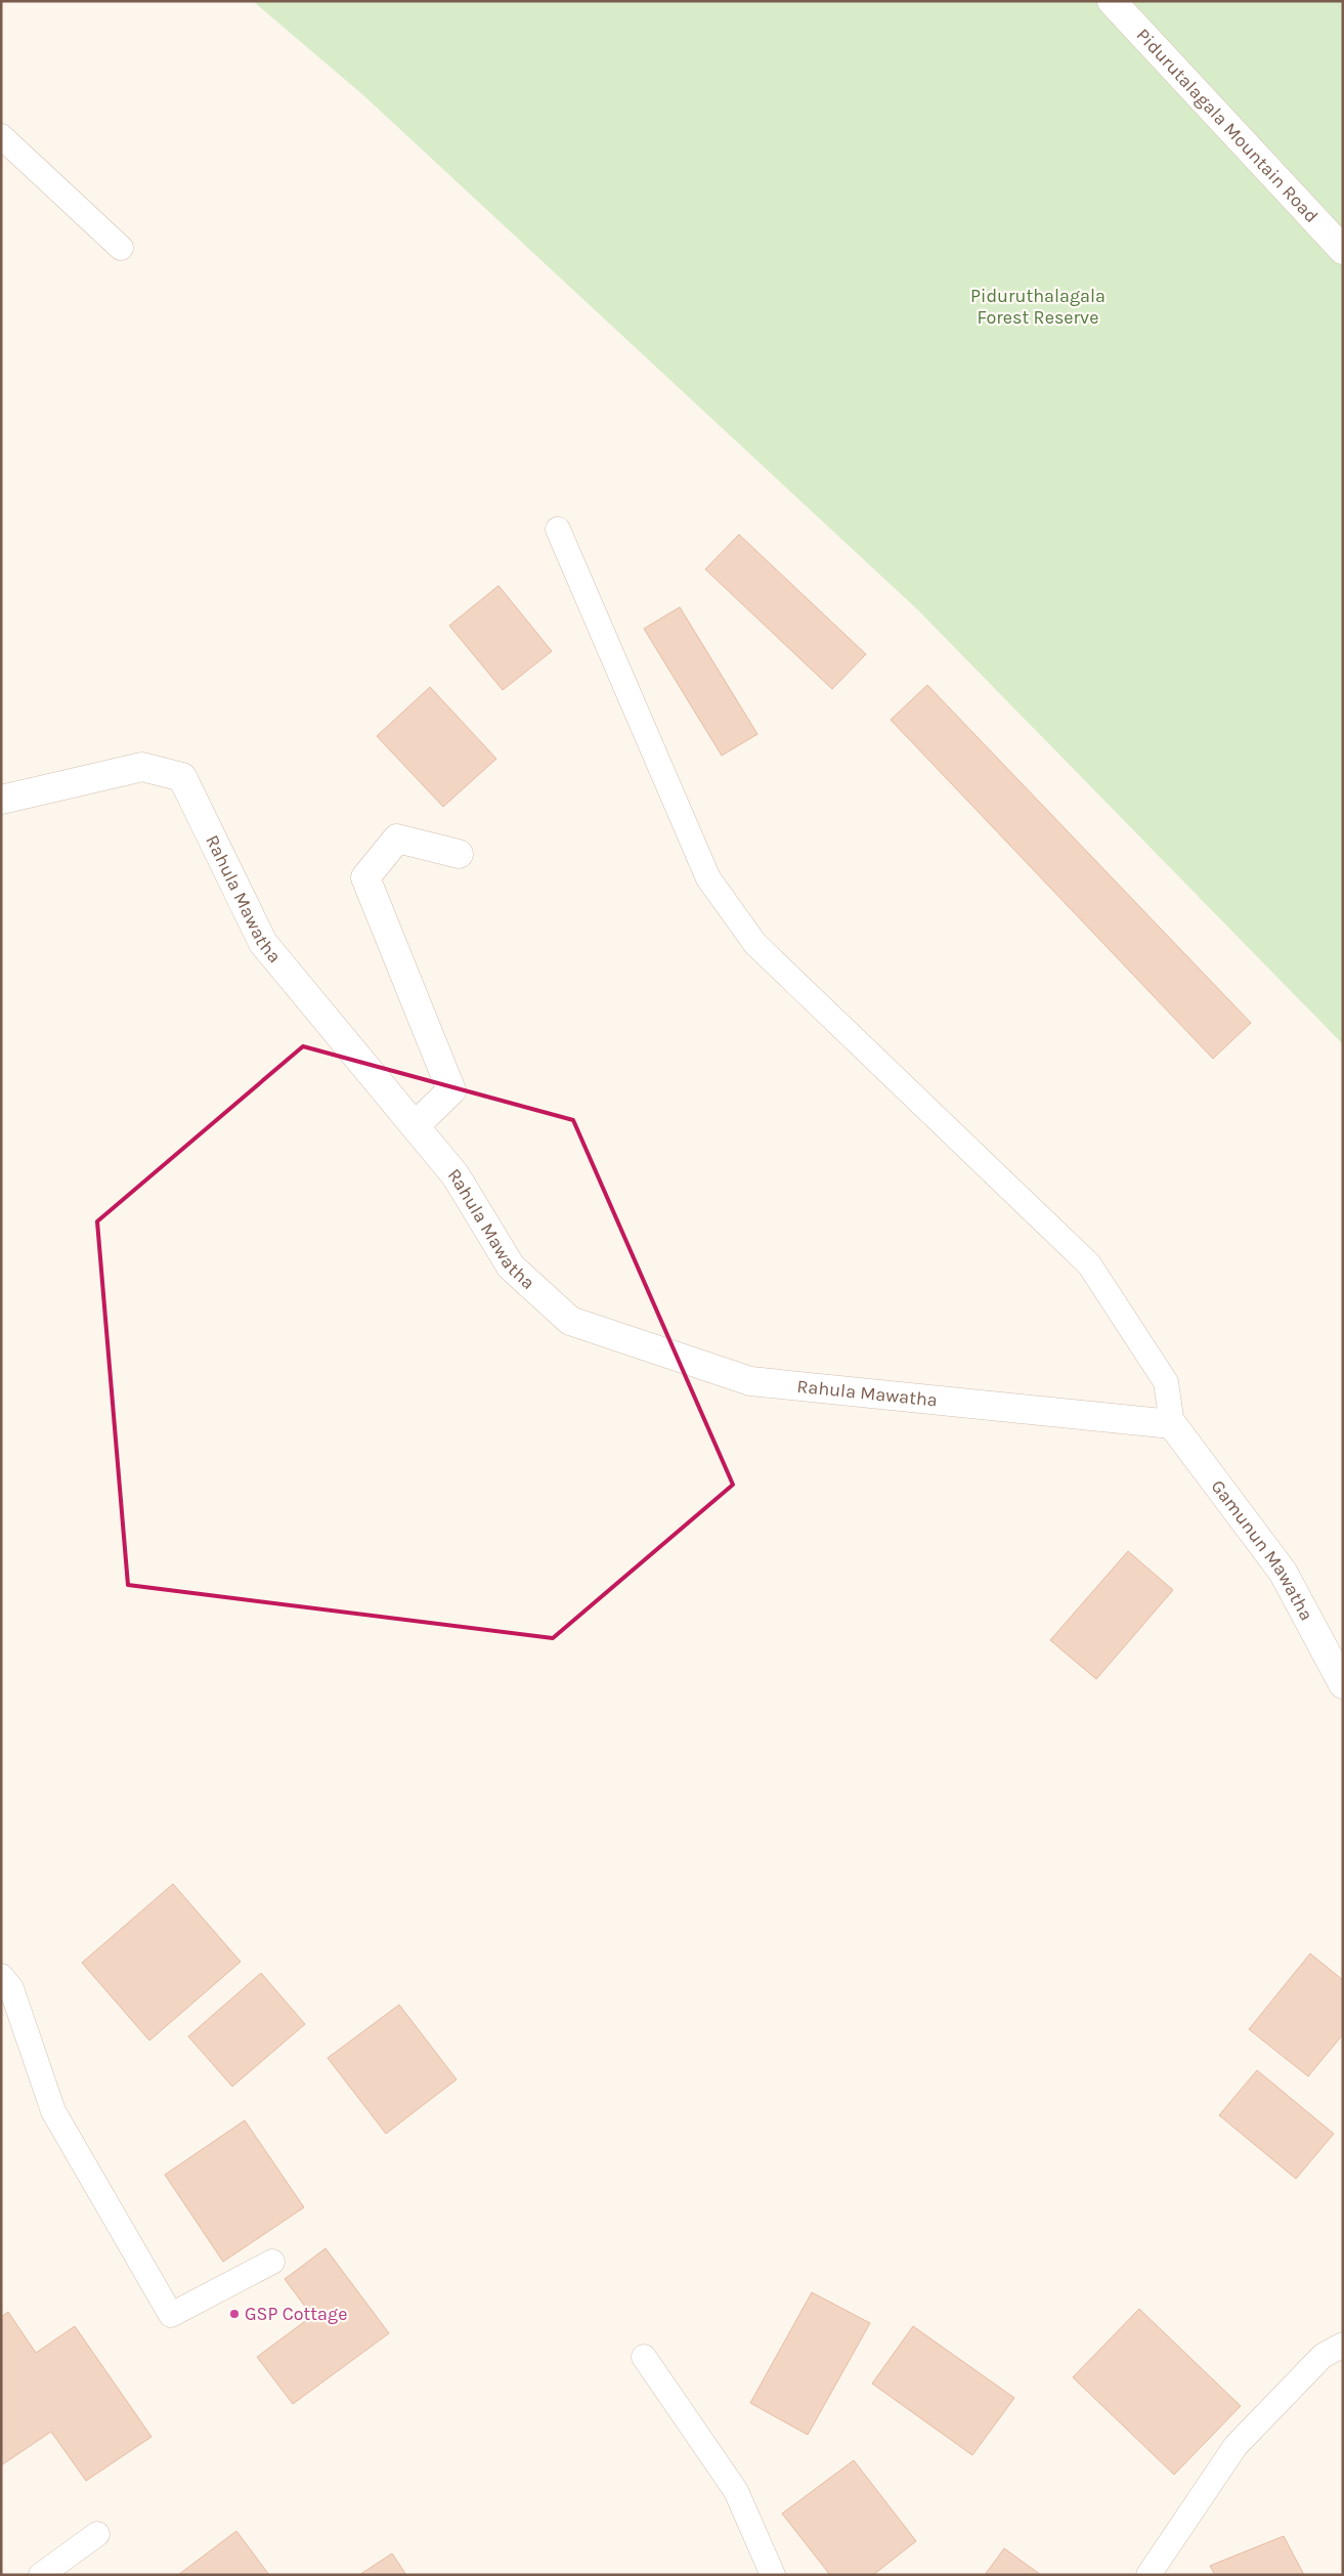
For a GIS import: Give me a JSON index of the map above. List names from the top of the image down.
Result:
{
  "streets": {
    "street": ["Pidurutalagala Mountain Road", "Rahula Mawatha", "Gamunun Mawatha"]
  },
  "crossings": [
    ["Rahula Mawatha", "Gamunun Mawatha"]
  ],
  "parks": ["Piduruthalagala Forest Reserve"],
  "places": ["GSP Cottage"]
}
